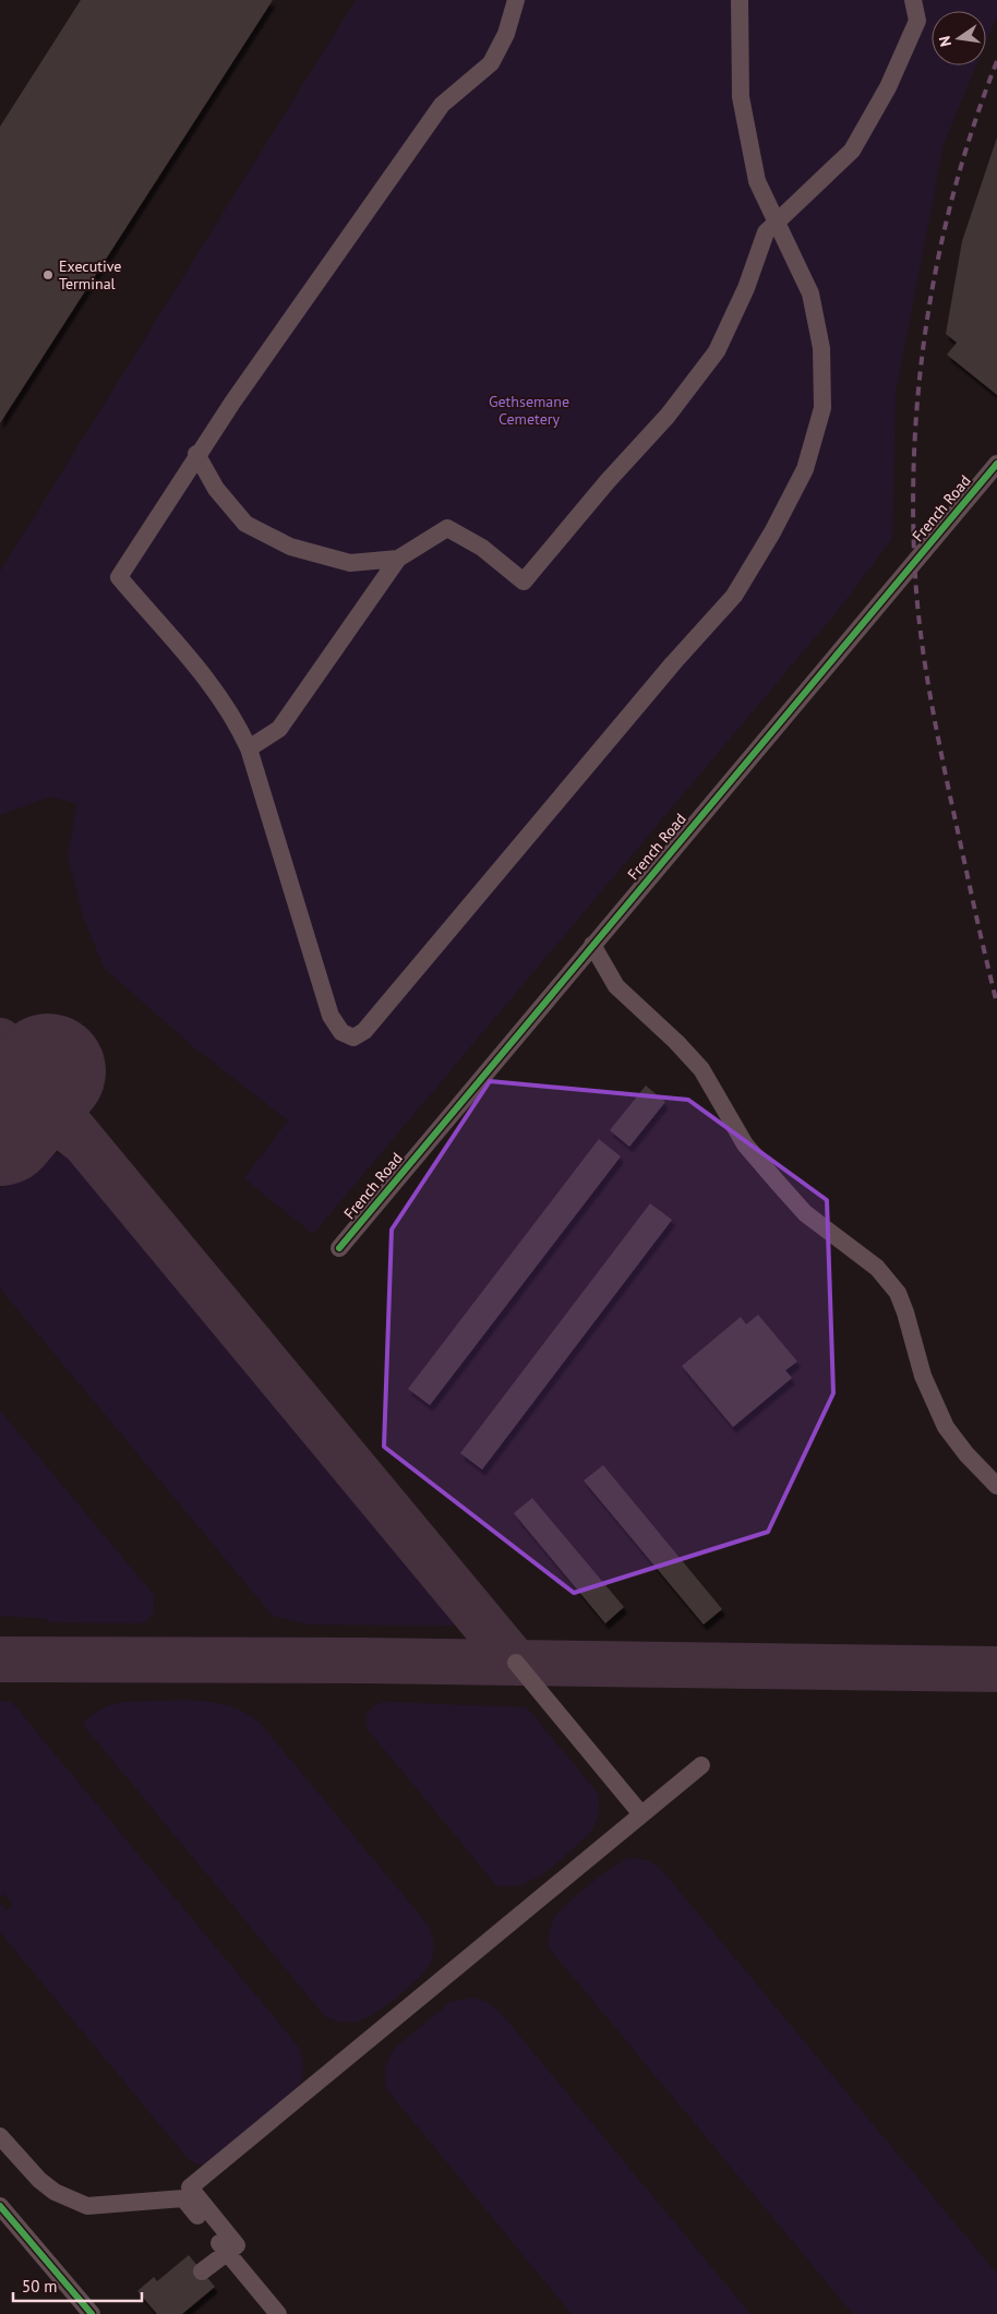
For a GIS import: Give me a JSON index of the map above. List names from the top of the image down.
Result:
{
  "streets": {
    "street": ["French Road"]
  },
  "parks": ["Gethsemane Cemetery"],
  "places": ["Executive Terminal"],
  "scale_bar": "50 m",
  "north": "left"
}
